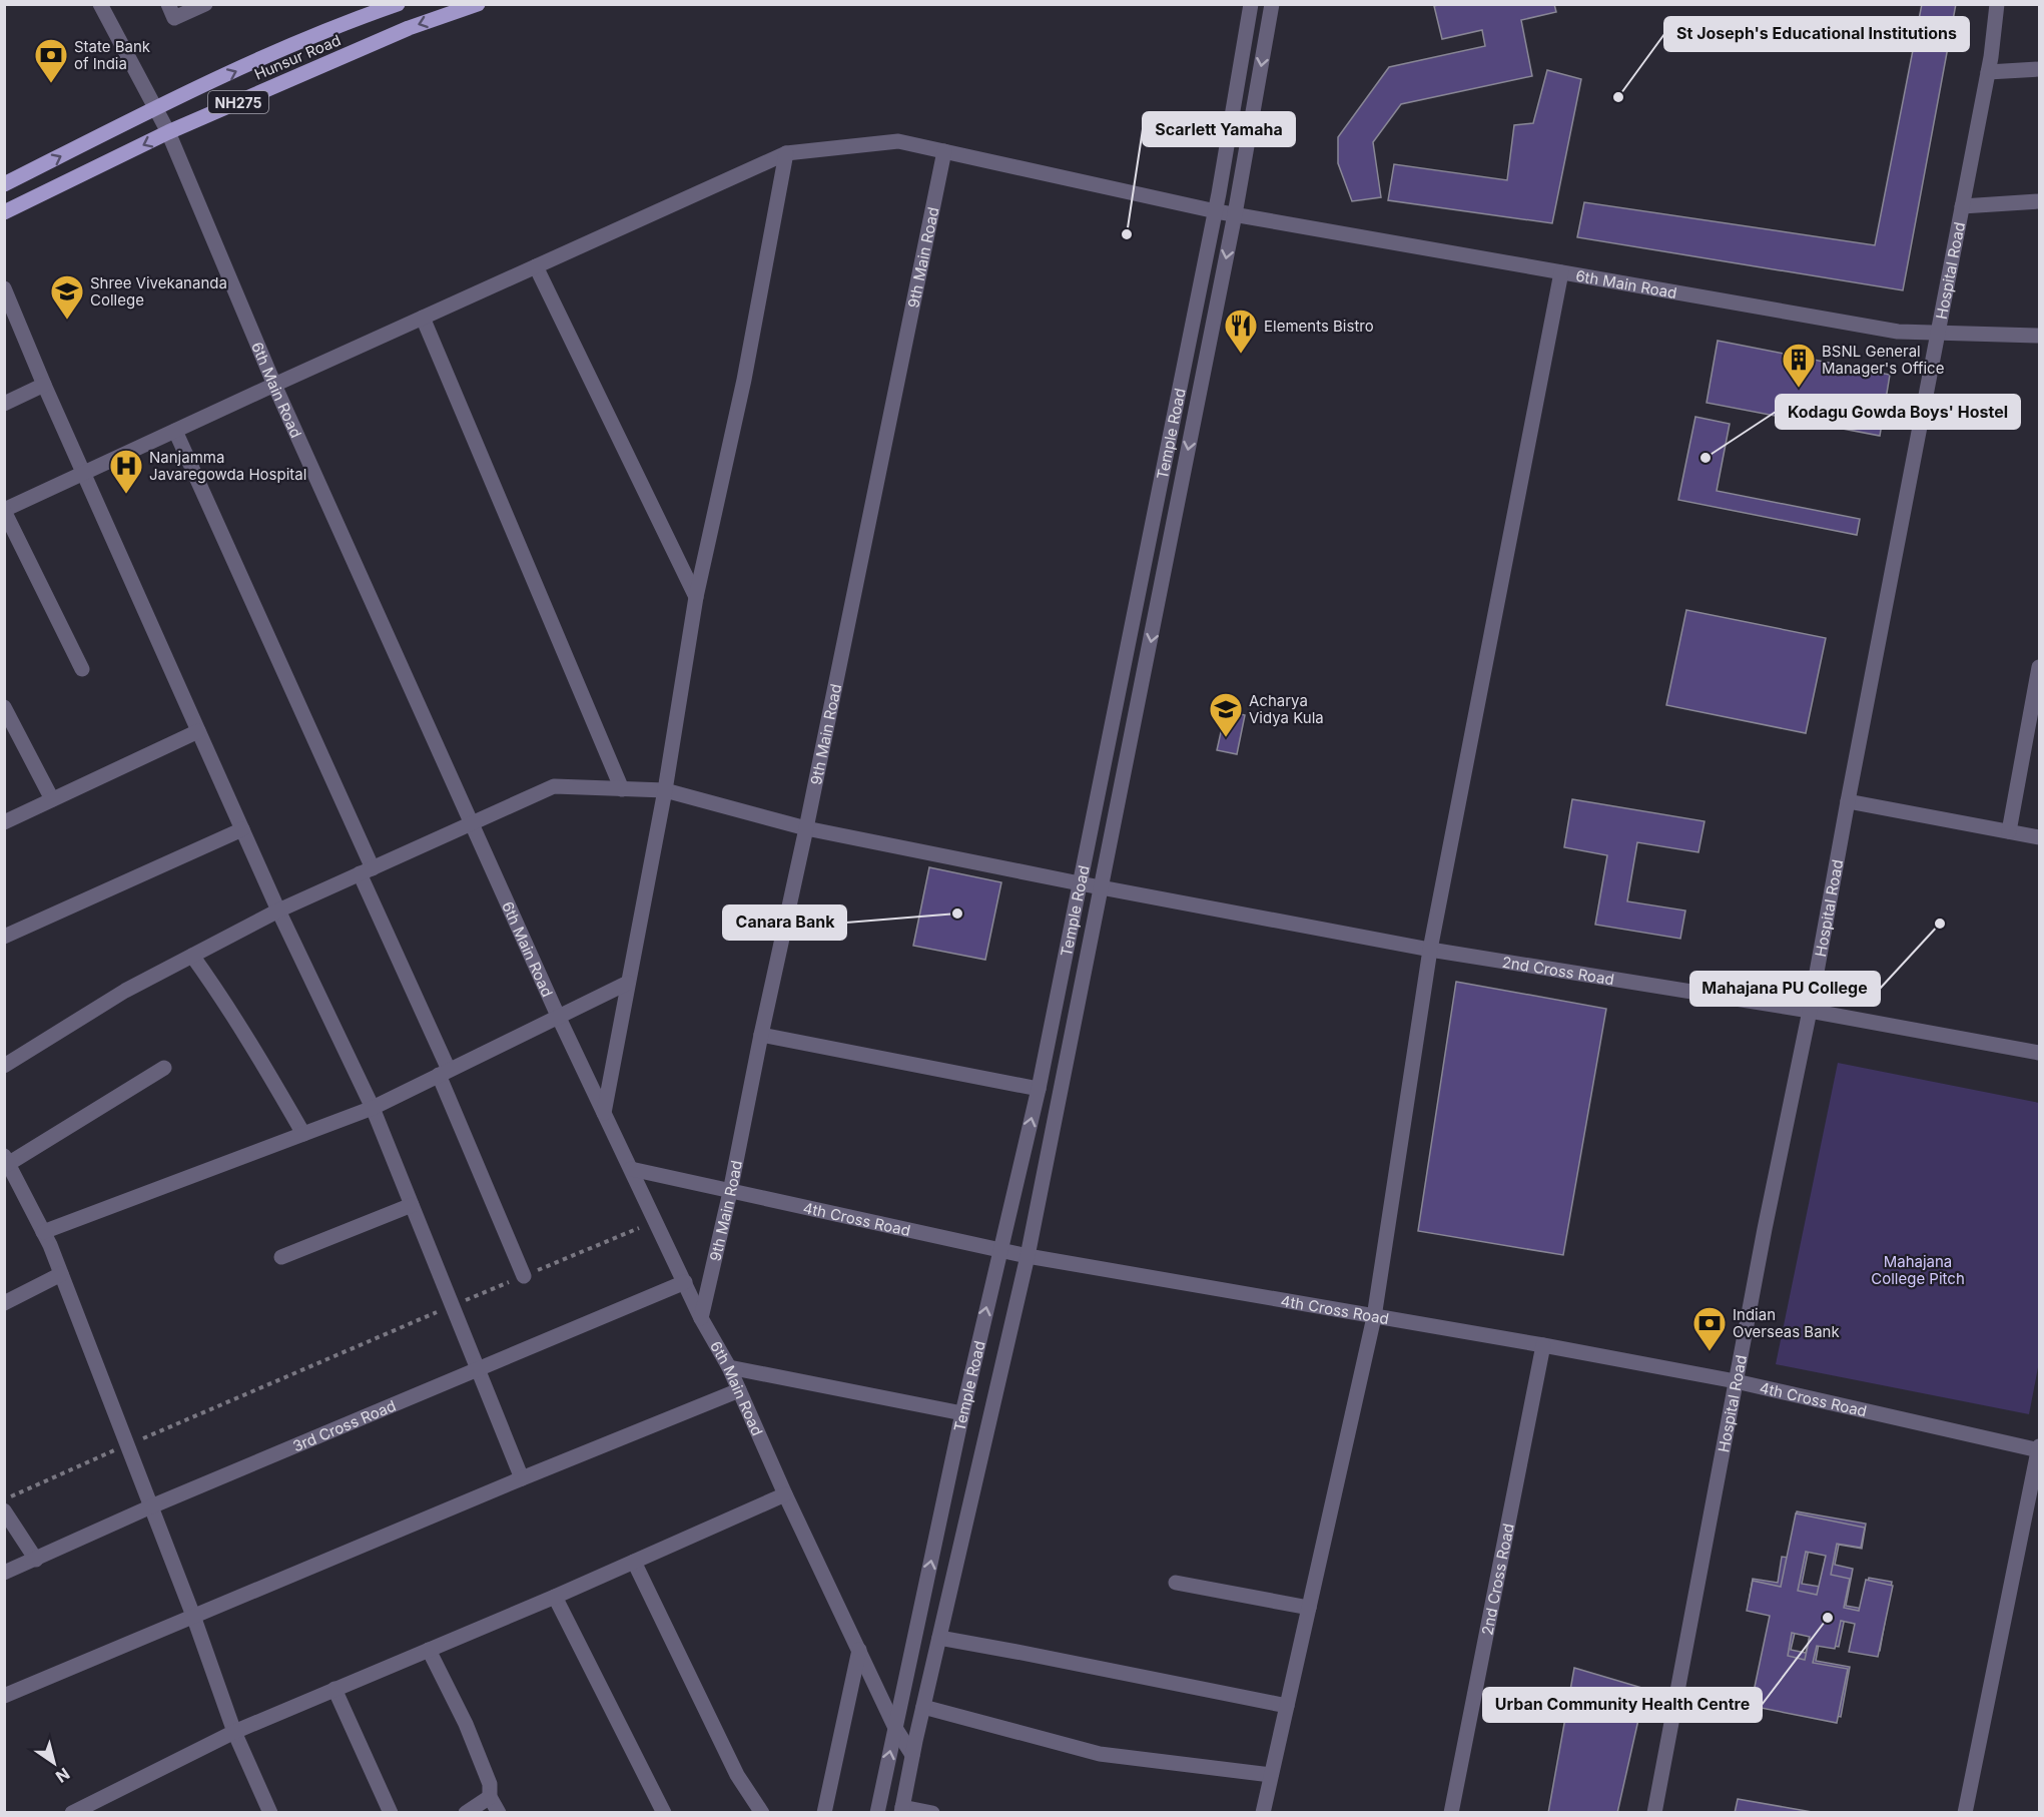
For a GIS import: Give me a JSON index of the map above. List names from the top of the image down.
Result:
{
  "streets": {
    "main road": ["Hunsur Road", "NH275"],
    "street": [
      "9th Main Road",
      "Hospital Road",
      "6th Main Road",
      "Temple Road",
      "2nd Cross Road",
      "4th Cross Road",
      "3rd Cross Road"
    ]
  },
  "crossings": [
    ["Hunsur Road", "6th Main Road"],
    ["9th Main Road", "6th Main Road"],
    ["9th Main Road", "2nd Cross Road"],
    ["9th Main Road", "4th Cross Road"],
    ["Hospital Road", "6th Main Road"],
    ["Hospital Road", "2nd Cross Road"],
    ["Hospital Road", "4th Cross Road"],
    ["6th Main Road", "Temple Road"],
    ["6th Main Road", "2nd Cross Road"],
    ["6th Main Road", "4th Cross Road"],
    ["6th Main Road", "3rd Cross Road"],
    ["Temple Road", "2nd Cross Road"],
    ["Temple Road", "4th Cross Road"],
    ["2nd Cross Road", "4th Cross Road"]
  ],
  "parks": ["Mahajana College Pitch"],
  "places": {
    "bank": ["State Bank of India", "Indian Overseas Bank"],
    "other": [
      "St Joseph's Educational Institutions",
      "Scarlett Yamaha",
      "Kodagu Gowda Boys' Hostel",
      "Canara Bank",
      "Mahajana PU College",
      "Urban Community Health Centre"
    ],
    "school or university": ["Shree Vivekananda College", "Acharya Vidya Kula"],
    "restaurant": ["Elements Bistro"],
    "building": ["BSNL General Manager's Office"],
    "hospital": ["Nanjamma Javaregowda Hospital"]
  },
  "north": "bottom right"
}
